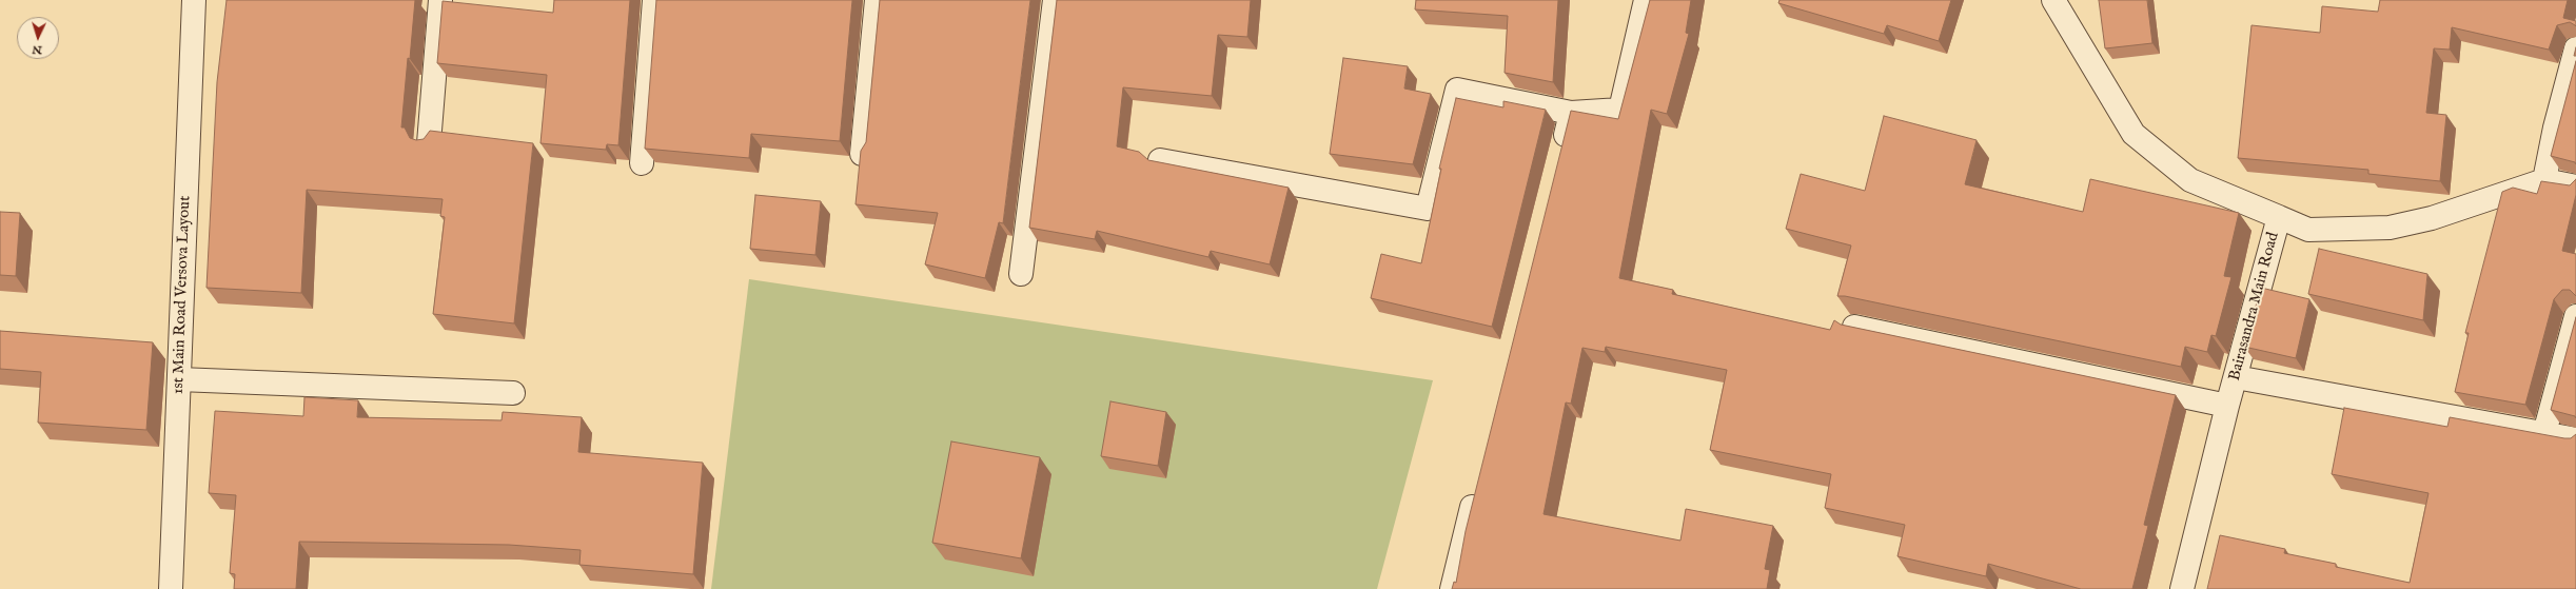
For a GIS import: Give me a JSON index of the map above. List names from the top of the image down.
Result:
{
  "streets": {
    "street": ["1st Main Road Versova Layout", "Bairasandra Main Road"]
  },
  "north": "bottom"
}
